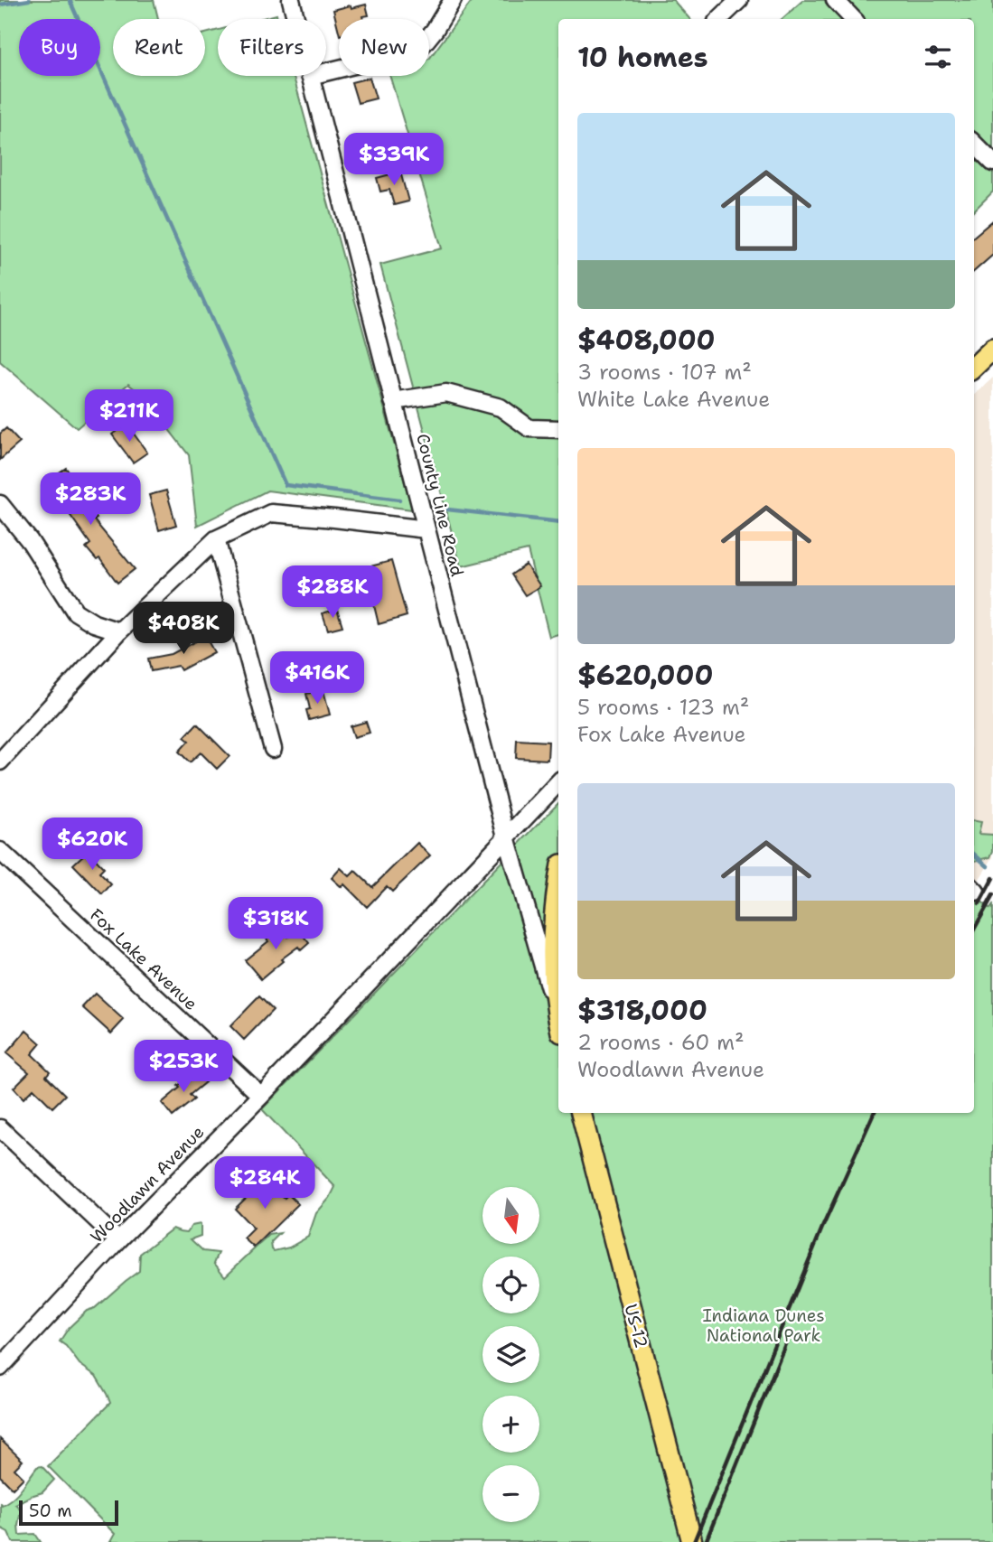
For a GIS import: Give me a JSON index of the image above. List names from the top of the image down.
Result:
{
  "streets": {
    "main road": ["US-12"],
    "street": ["County Line Road", "Fox Lake Avenue", "Woodlawn Avenue"]
  },
  "crossings": [
    ["County Line Road", "Woodlawn Avenue"],
    ["Fox Lake Avenue", "Woodlawn Avenue"]
  ],
  "parks": ["Indiana Dunes National Park"],
  "scale_bar": "50 m",
  "north": "bottom",
  "page": {
    "chip": [
      "Buy",
      "Rent",
      "Filters",
      "New"
    ],
    "heading": "10 homes",
    "list": [
      {
        "name": "$408,000",
        "note": "3 rooms · 107 m² · White Lake Avenue"
      },
      {
        "name": "$620,000",
        "note": "5 rooms · 123 m² · Fox Lake Avenue"
      },
      {
        "name": "$318,000",
        "note": "2 rooms · 60 m² · Woodlawn Avenue"
      }
    ],
    "price": [
      "$339K",
      "$211K",
      "$283K",
      "$288K",
      "$408K",
      "$416K",
      "$620K",
      "$318K",
      "$253K",
      "$284K"
    ],
    "map_buttons": ["+", "−"],
    "scale": "50 m"
  }
}
